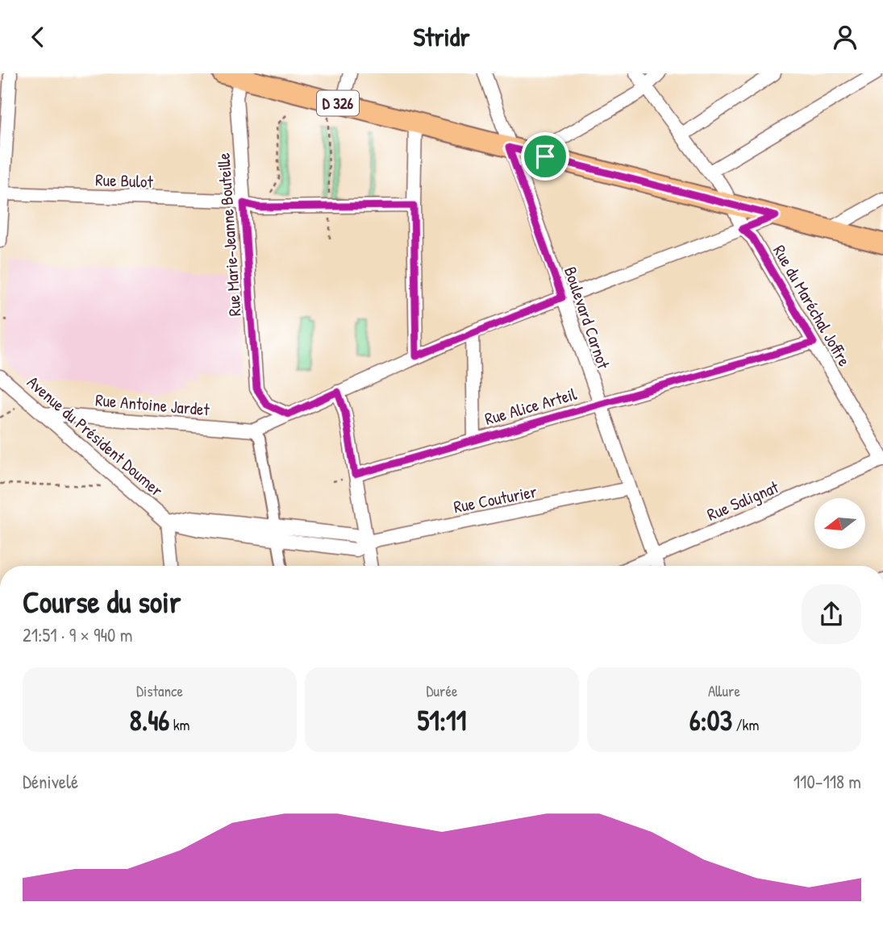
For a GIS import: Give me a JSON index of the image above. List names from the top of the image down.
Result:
{
  "streets": {
    "main road": ["D 326"],
    "street": [
      "Rue Bulot",
      "Rue Marie-Jeanne Bouteille",
      "Rue du Maréchal Joffre",
      "Boulevard Carnot",
      "Rue Antoine Jardet",
      "Rue Alice Arteil",
      "Avenue du Président Doumer",
      "Rue Couturier",
      "Rue Salignat"
    ]
  },
  "crossings": [
    ["D 326", "Rue Marie-Jeanne Bouteille"],
    ["D 326", "Rue du Maréchal Joffre"],
    ["D 326", "Boulevard Carnot"],
    ["Rue Bulot", "Rue Marie-Jeanne Bouteille"],
    ["Rue du Maréchal Joffre", "Rue Alice Arteil"],
    ["Rue du Maréchal Joffre", "Rue Salignat"],
    ["Boulevard Carnot", "Rue Alice Arteil"],
    ["Boulevard Carnot", "Rue Couturier"],
    ["Boulevard Carnot", "Rue Salignat"],
    ["Rue Antoine Jardet", "Avenue du Président Doumer"],
    ["Avenue du Président Doumer", "Rue Couturier"]
  ],
  "north": "left",
  "page": {
    "header": "Stridr",
    "heading": ["Course du soir", "21:51 · 9 × 940 m"],
    "stats": [
      ["Distance", "8.46 km"],
      ["Durée", "51:11"],
      ["Allure", "6:03 /km"]
    ],
    "chart": ["Dénivelé", "110–118 m"]
  }
}
